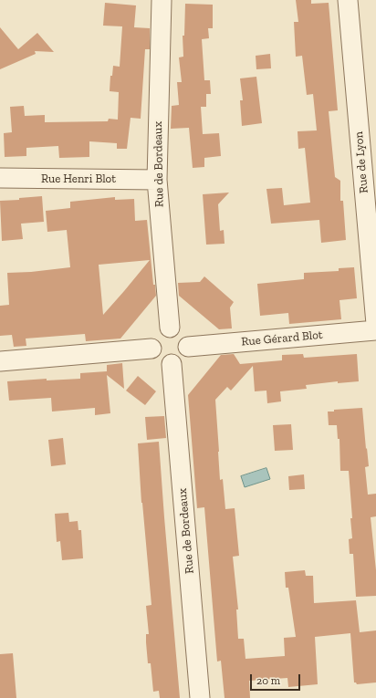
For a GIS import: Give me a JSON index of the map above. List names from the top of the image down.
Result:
{
  "streets": {
    "street": [
      "Rue de Lyon",
      "Rue de Bordeaux",
      "Rue Henri Blot",
      "Rue Gérard Blot"
    ]
  },
  "crossings": [
    ["Rue de Bordeaux", "Rue Henri Blot"],
    ["Rue de Bordeaux", "Rue Gérard Blot"]
  ],
  "scale_bar": "20 m"
}
